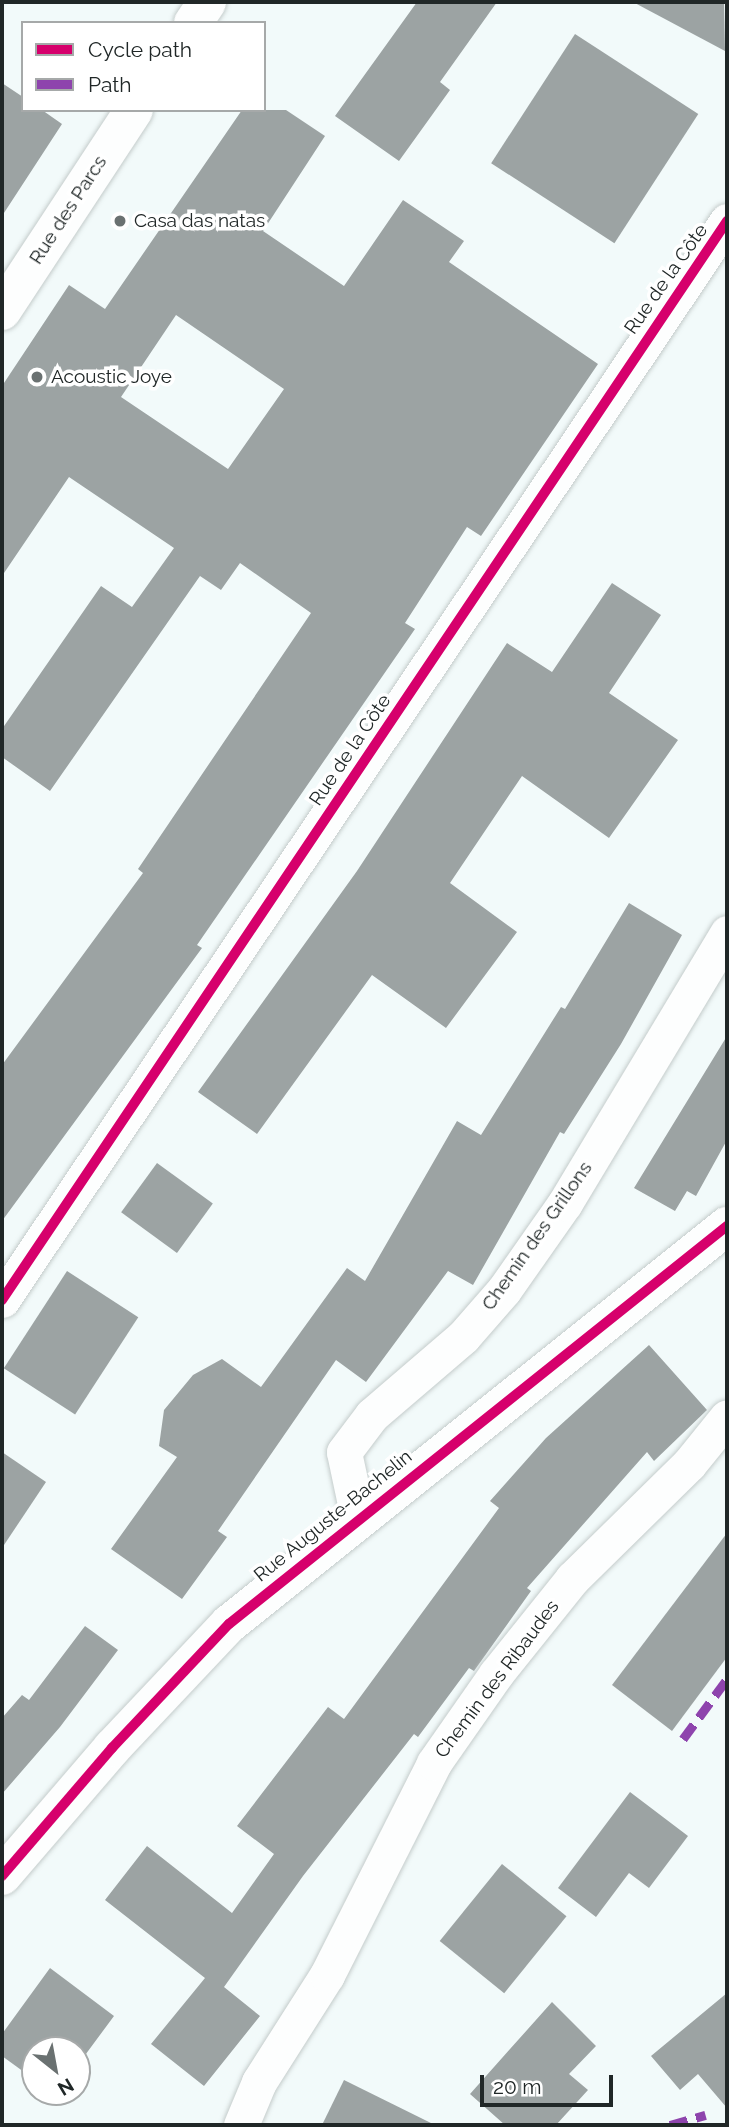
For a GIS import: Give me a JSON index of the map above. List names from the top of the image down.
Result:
{
  "streets": {
    "street": [
      "Rue des Parcs",
      "Rue de la Côte",
      "Chemin des Grillons",
      "Rue Auguste-Bachelin",
      "Chemin des Ribaudes"
    ]
  },
  "crossings": [
    ["Chemin des Grillons", "Rue Auguste-Bachelin"]
  ],
  "places": ["Casa das natas", "Acoustic Joye"],
  "legend": ["Cycle path", "Path"],
  "scale_bar": "20 m",
  "north": "bottom right"
}
